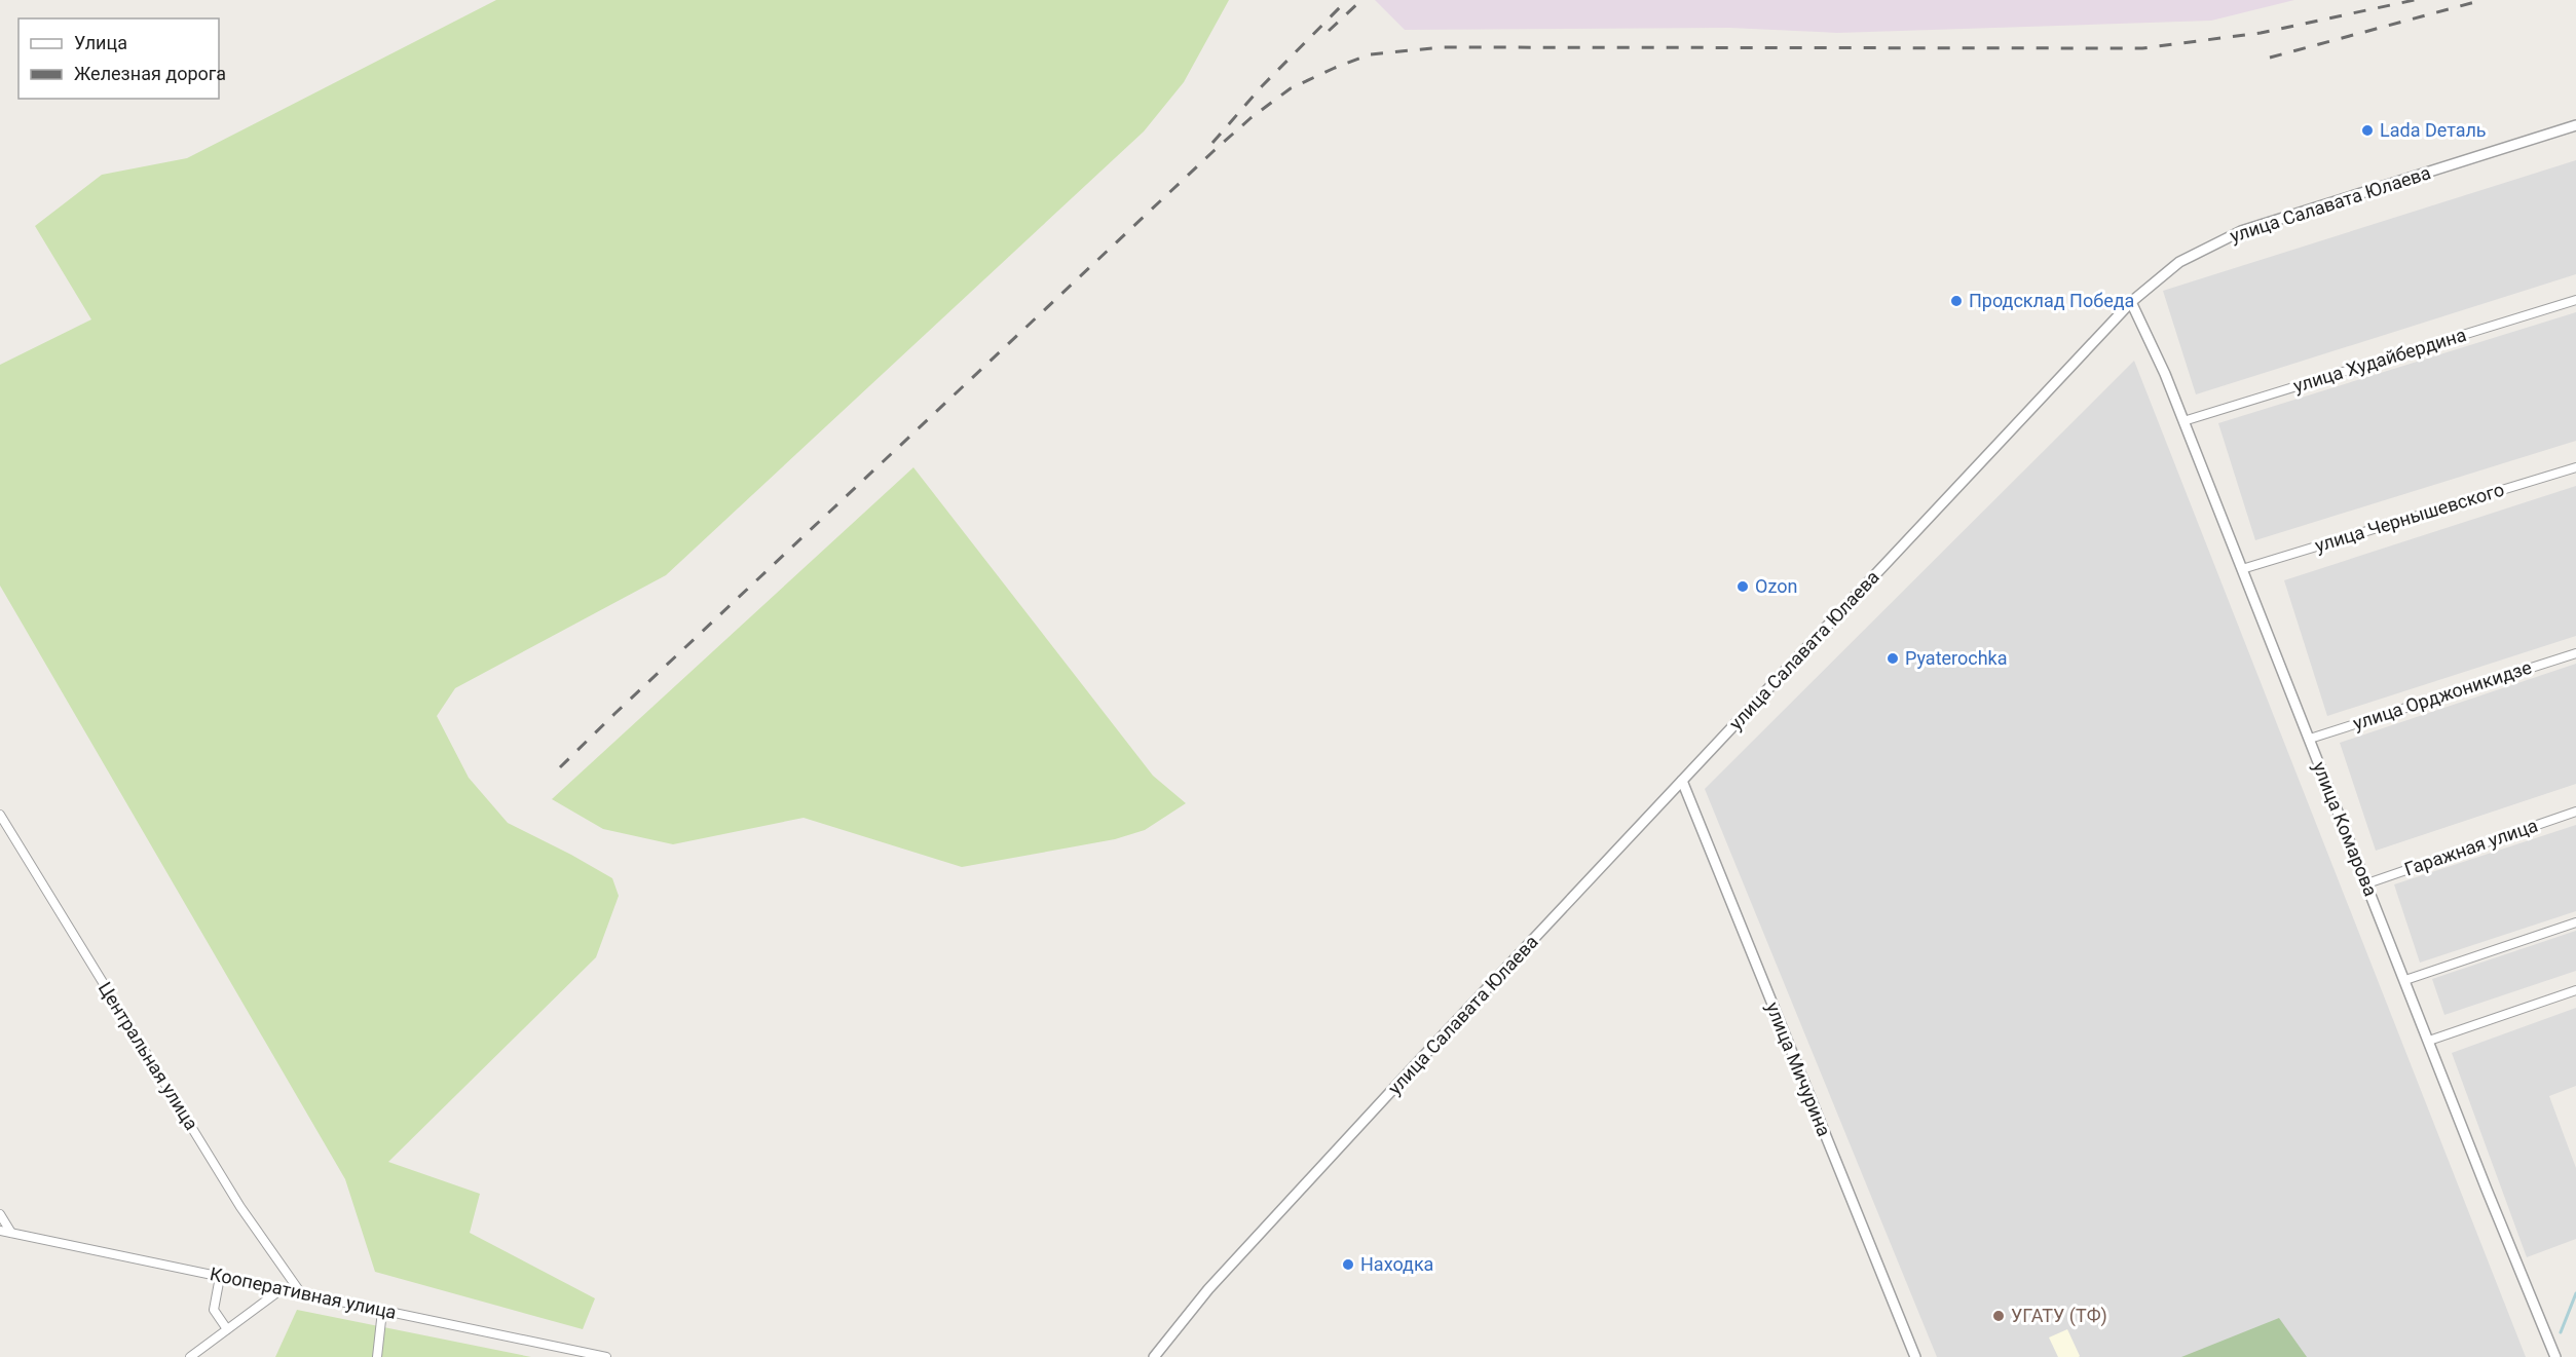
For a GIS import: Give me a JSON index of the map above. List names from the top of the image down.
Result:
{
  "streets": {
    "street": [
      "улица Салавата Юлаева",
      "улица Худайбердина",
      "улица Чернышевского",
      "улица Орджоникидзе",
      "улица Комарова",
      "Гаражная улица",
      "Центральная улица",
      "улица Мичурина",
      "Кооперативная улица"
    ]
  },
  "crossings": [
    ["улица Салавата Юлаева", "улица Комарова"],
    ["улица Салавата Юлаева", "улица Мичурина"],
    ["улица Худайбердина", "улица Комарова"],
    ["улица Чернышевского", "улица Комарова"],
    ["улица Орджоникидзе", "улица Комарова"],
    ["улица Комарова", "Гаражная улица"],
    ["Центральная улица", "Кооперативная улица"]
  ],
  "places": [
    "Lada Dеталь",
    "Продсклад Победа",
    "Ozon",
    "Pyaterochka",
    "Находка",
    "УГАТУ (ТФ)"
  ],
  "legend": ["Улица", "Железная дорога"]
}
